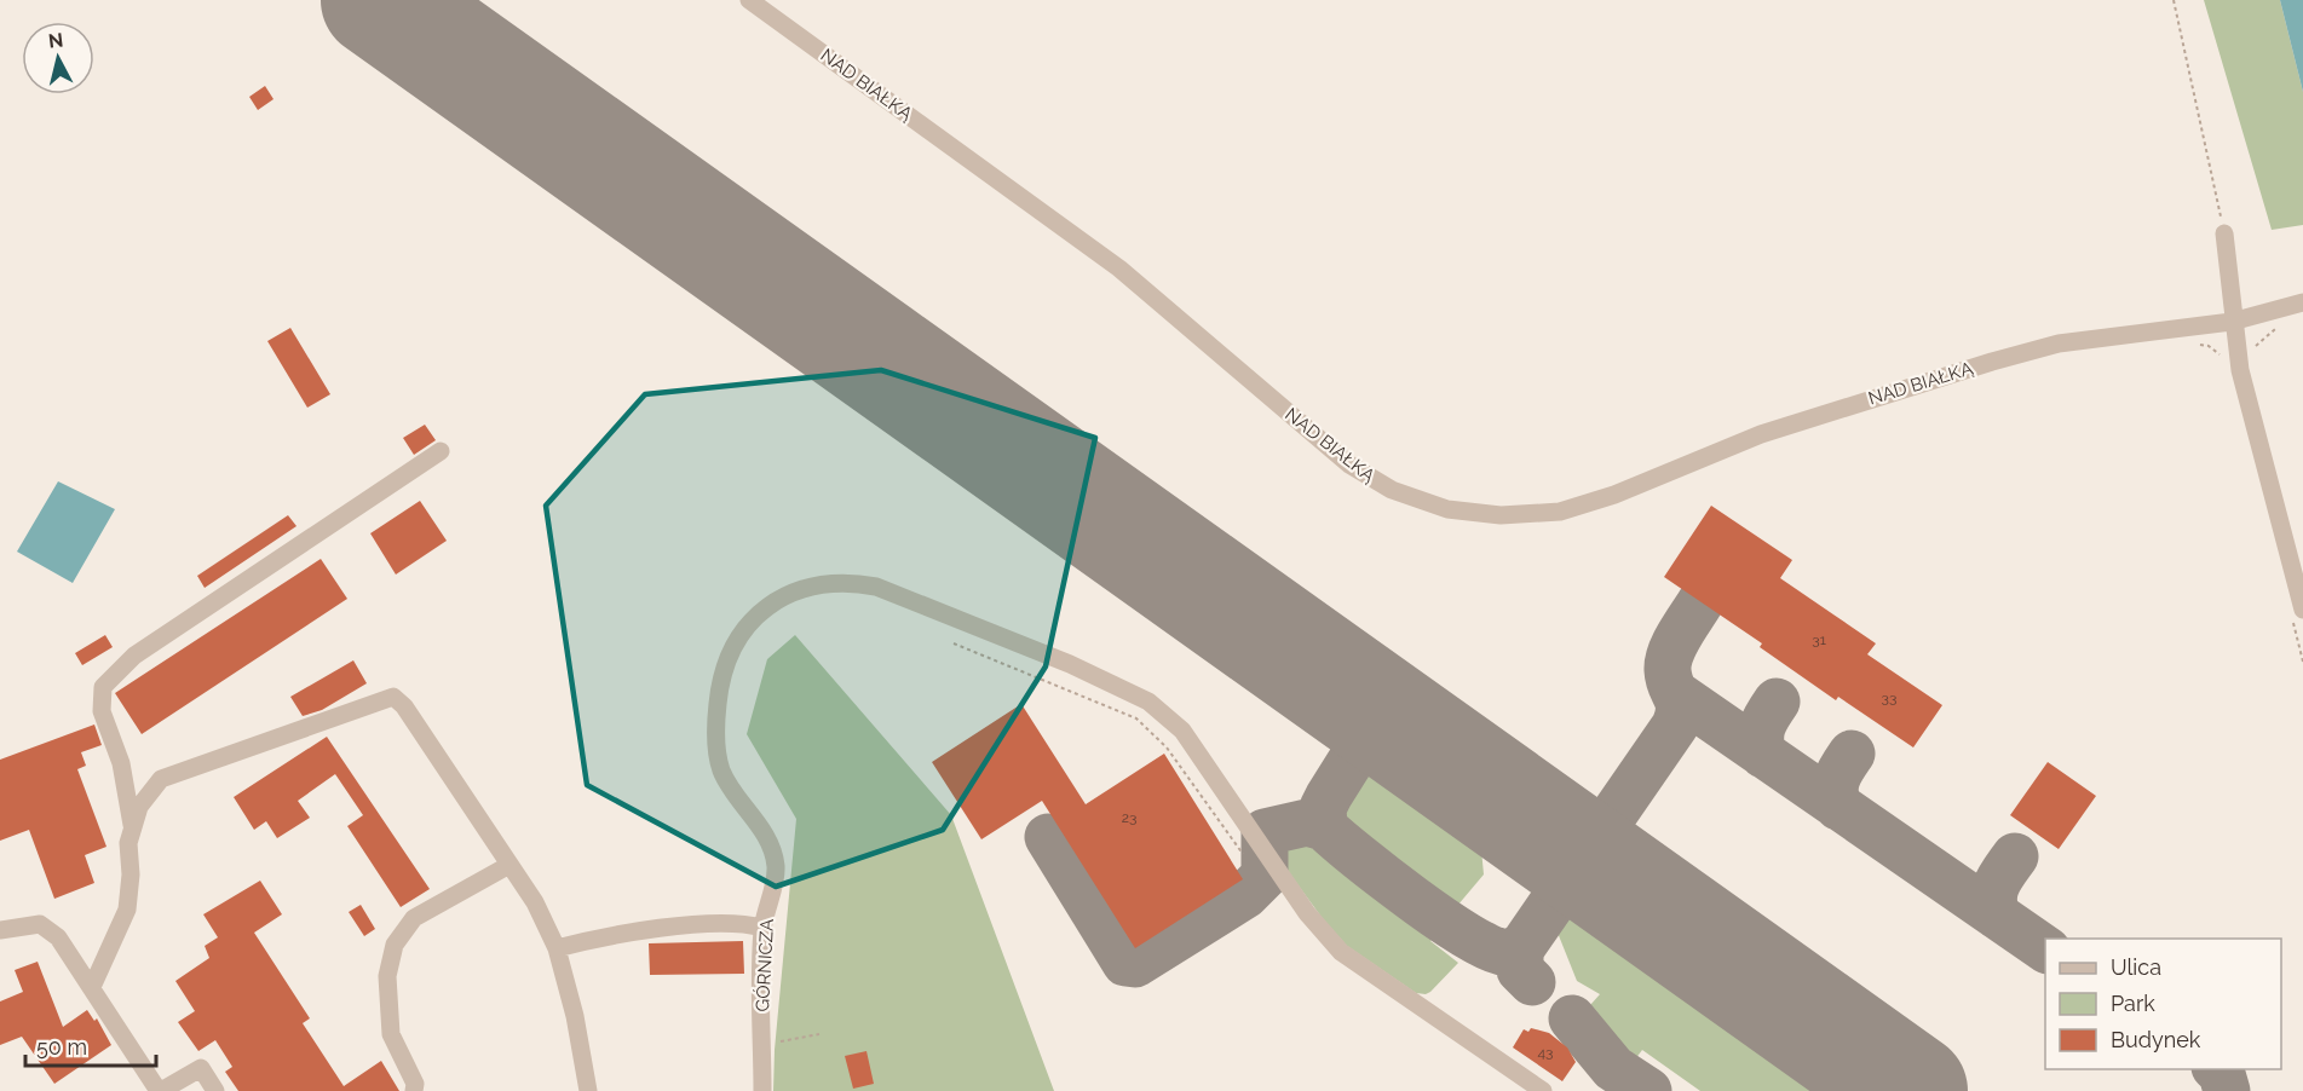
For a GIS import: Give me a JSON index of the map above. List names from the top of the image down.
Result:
{
  "streets": {
    "street": ["NAD BIAŁKĄ", "GÓRNICZA"]
  },
  "house_numbers": [
    "31",
    "33",
    "23",
    "43"
  ],
  "legend": ["Ulica", "Park", "Budynek"],
  "scale_bar": "50 m",
  "north": "top"
}
